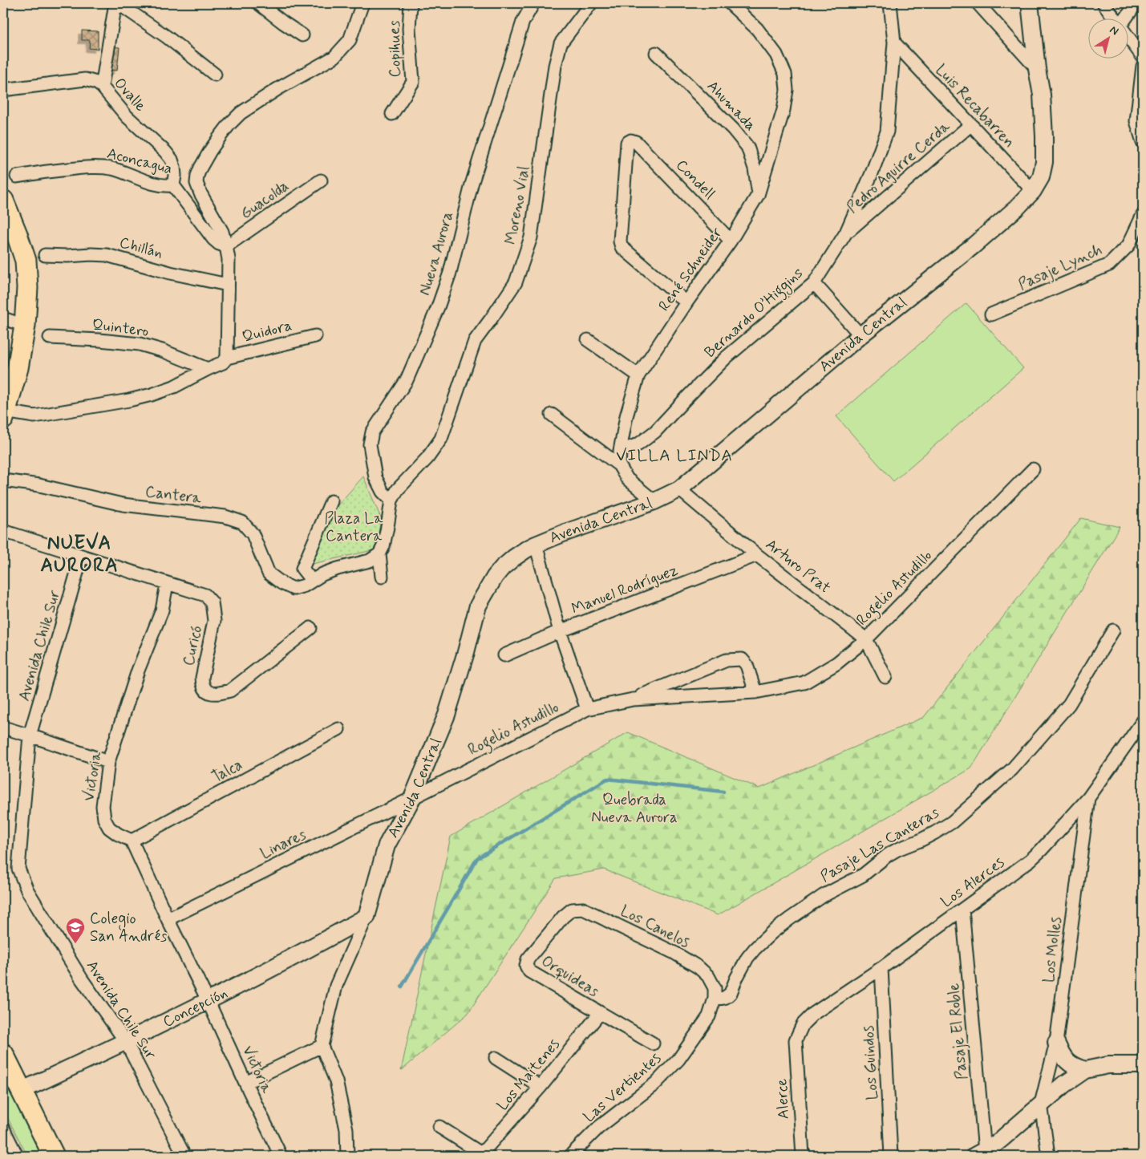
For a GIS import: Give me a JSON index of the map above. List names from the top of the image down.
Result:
{
  "streets": {
    "street": [
      "Copihues",
      "Ovalle",
      "Ahumada",
      "Luis Recabarren",
      "Aconcagua",
      "Pedro Aguirre Cerda",
      "Condell",
      "Guacolda",
      "Moreno Vial",
      "Chillán",
      "Nueva Aurora",
      "Pasaje Lynch",
      "René Schneider",
      "Bernardo O’Higgins",
      "Quintero",
      "Quidora",
      "Avenida Central",
      "Cantera",
      "Arturo Prat",
      "Rogelio Astudillo",
      "Manuel Rodríguez",
      "Avenida Chile Sur",
      "Curicó",
      "Talca",
      "Victoria",
      "Linares",
      "Pasaje Las Canteras",
      "Los Alerces",
      "Los Canelos",
      "Los Molles",
      "Orquideas",
      "Concepción",
      "Pasaje El Roble",
      "Los Guindos",
      "Los Maitenes",
      "Las Vertientes",
      "Alerce"
    ]
  },
  "crossings": [
    ["Ovalle", "Aconcagua"],
    ["Ahumada", "René Schneider"],
    ["Luis Recabarren", "Pedro Aguirre Cerda"],
    ["Luis Recabarren", "Bernardo O’Higgins"],
    ["Luis Recabarren", "Avenida Central"],
    ["Aconcagua", "Guacolda"],
    ["Pedro Aguirre Cerda", "Bernardo O’Higgins"],
    ["Condell", "René Schneider"],
    ["Moreno Vial", "Nueva Aurora"],
    ["René Schneider", "Bernardo O’Higgins"],
    ["Quintero", "Quidora"],
    ["Avenida Central", "Arturo Prat"],
    ["Avenida Central", "Rogelio Astudillo"],
    ["Avenida Central", "Linares"],
    ["Avenida Central", "Concepción"],
    ["Arturo Prat", "Rogelio Astudillo"],
    ["Arturo Prat", "Manuel Rodríguez"],
    ["Rogelio Astudillo", "Linares"],
    ["Avenida Chile Sur", "Concepción"],
    ["Curicó", "Victoria"],
    ["Talca", "Victoria"],
    ["Victoria", "Linares"],
    ["Victoria", "Concepción"],
    ["Pasaje Las Canteras", "Los Canelos"],
    ["Pasaje Las Canteras", "Las Vertientes"],
    ["Los Alerces", "Los Molles"],
    ["Los Alerces", "Pasaje El Roble"],
    ["Los Alerces", "Los Guindos"],
    ["Los Alerces", "Alerce"],
    ["Los Canelos", "Orquideas"],
    ["Los Canelos", "Las Vertientes"],
    ["Orquideas", "Los Maitenes"]
  ],
  "districts": ["VILLA LINDA", "NUEVA AURORA"],
  "parks": ["Plaza La Cantera", "Quebrada Nueva Aurora"],
  "places": {
    "school or university": ["Colegio San Andrés"]
  },
  "north": "top right"
}
